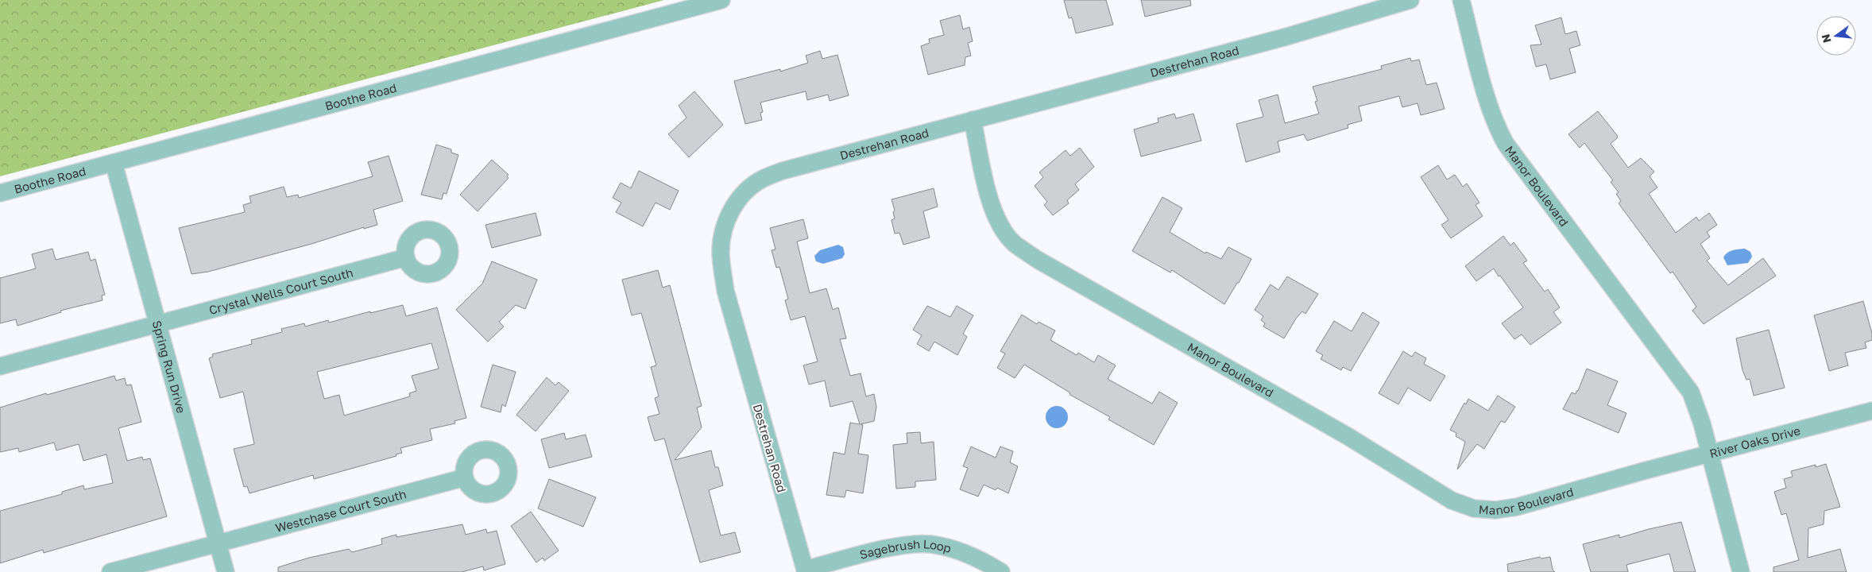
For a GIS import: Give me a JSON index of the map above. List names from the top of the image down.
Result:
{
  "streets": {
    "street": [
      "Destrehan Road",
      "Boothe Road",
      "Manor Boulevard",
      "Crystal Wells Court South",
      "Spring Run Drive",
      "River Oaks Drive",
      "Westchase Court South",
      "Sagebrush Loop"
    ]
  },
  "crossings": [
    ["Destrehan Road", "Manor Boulevard"],
    ["Destrehan Road", "Sagebrush Loop"],
    ["Boothe Road", "Spring Run Drive"],
    ["Manor Boulevard", "River Oaks Drive"],
    ["Crystal Wells Court South", "Spring Run Drive"],
    ["Spring Run Drive", "Westchase Court South"]
  ],
  "north": "left"
}
